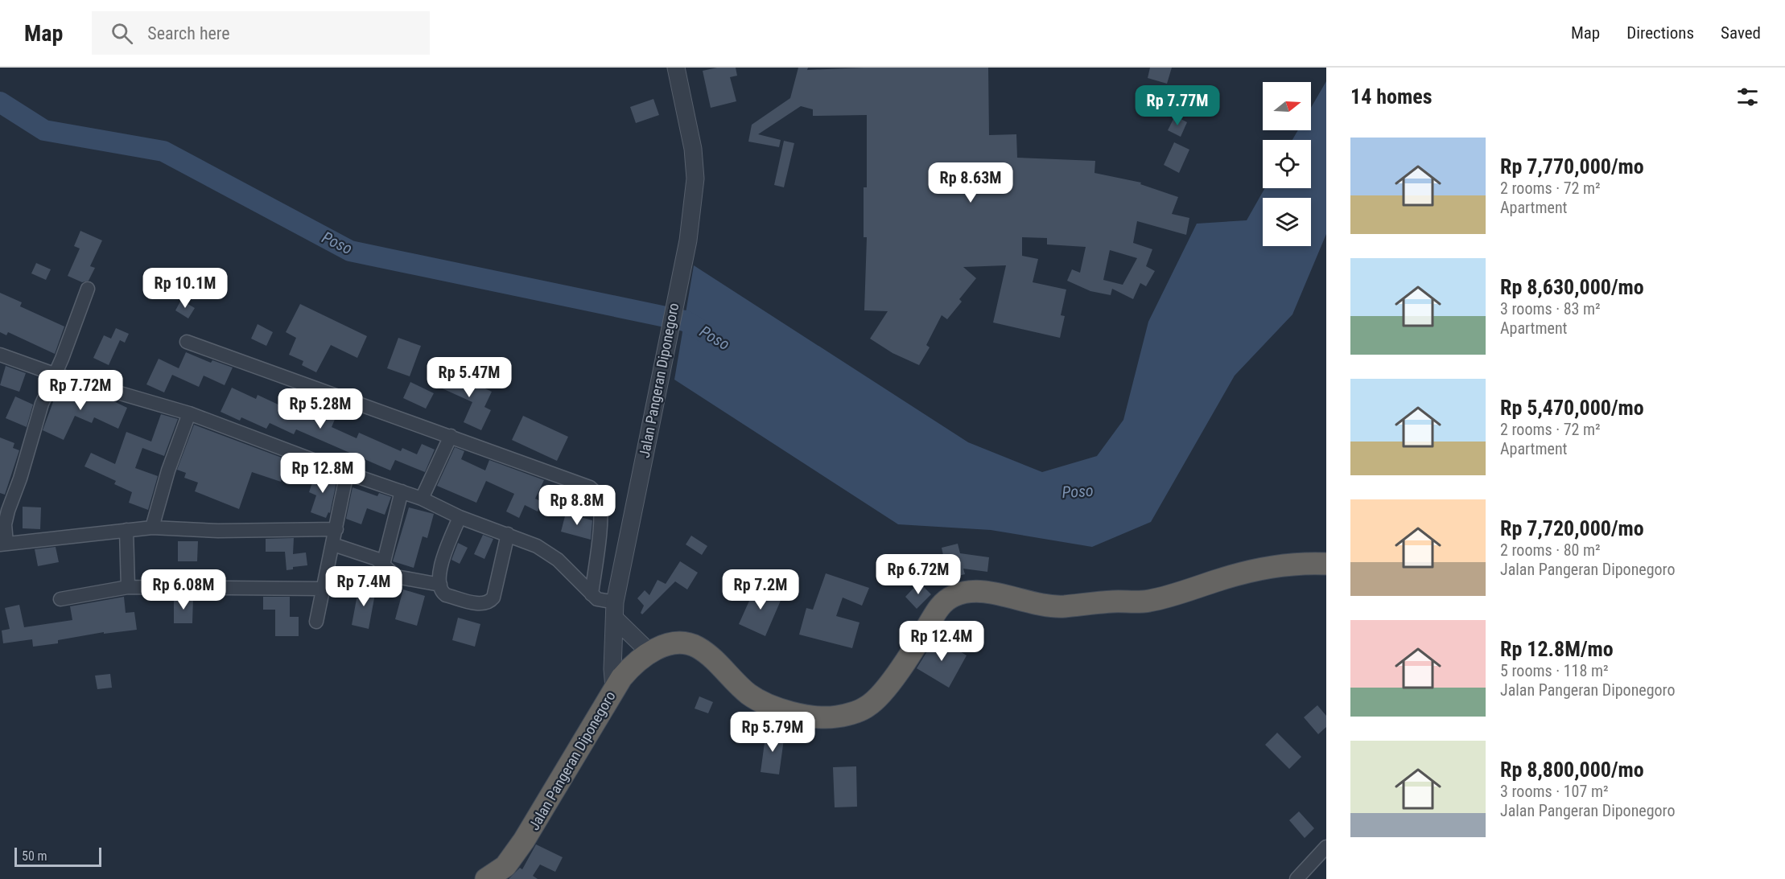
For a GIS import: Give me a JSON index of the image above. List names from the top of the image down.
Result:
{
  "streets": {
    "highway": ["Jalan Pangeran Diponegoro"]
  },
  "water": ["Poso"],
  "scale_bar": "50 m",
  "north": "right",
  "page": {
    "header": "Map",
    "search": "Search here",
    "nav": ["Map", "Directions", "Saved"],
    "heading": "14 homes",
    "price": [
      "Rp 7.77M",
      "Rp 8.63M",
      "Rp 10.1M",
      "Rp 5.47M",
      "Rp 7.72M",
      "Rp 5.28M",
      "Rp 12.8M",
      "Rp 8.8M",
      "Rp 6.72M",
      "Rp 7.4M",
      "Rp 6.08M",
      "Rp 7.2M",
      "Rp 12.4M",
      "Rp 5.79M"
    ],
    "list": [
      {
        "name": "Rp 7,770,000/mo",
        "note": "2 rooms · 72 m² · Apartment"
      },
      {
        "name": "Rp 8,630,000/mo",
        "note": "3 rooms · 83 m² · Apartment"
      },
      {
        "name": "Rp 5,470,000/mo",
        "note": "2 rooms · 72 m² · Apartment"
      },
      {
        "name": "Rp 7,720,000/mo",
        "note": "2 rooms · 80 m² · Jalan Pangeran Diponegoro"
      },
      {
        "name": "Rp 12.8M/mo",
        "note": "5 rooms · 118 m² · Jalan Pangeran Diponegoro"
      },
      {
        "name": "Rp 8,800,000/mo",
        "note": "3 rooms · 107 m² · Jalan Pangeran Diponegoro"
      }
    ],
    "scale": "50 m"
  }
}
